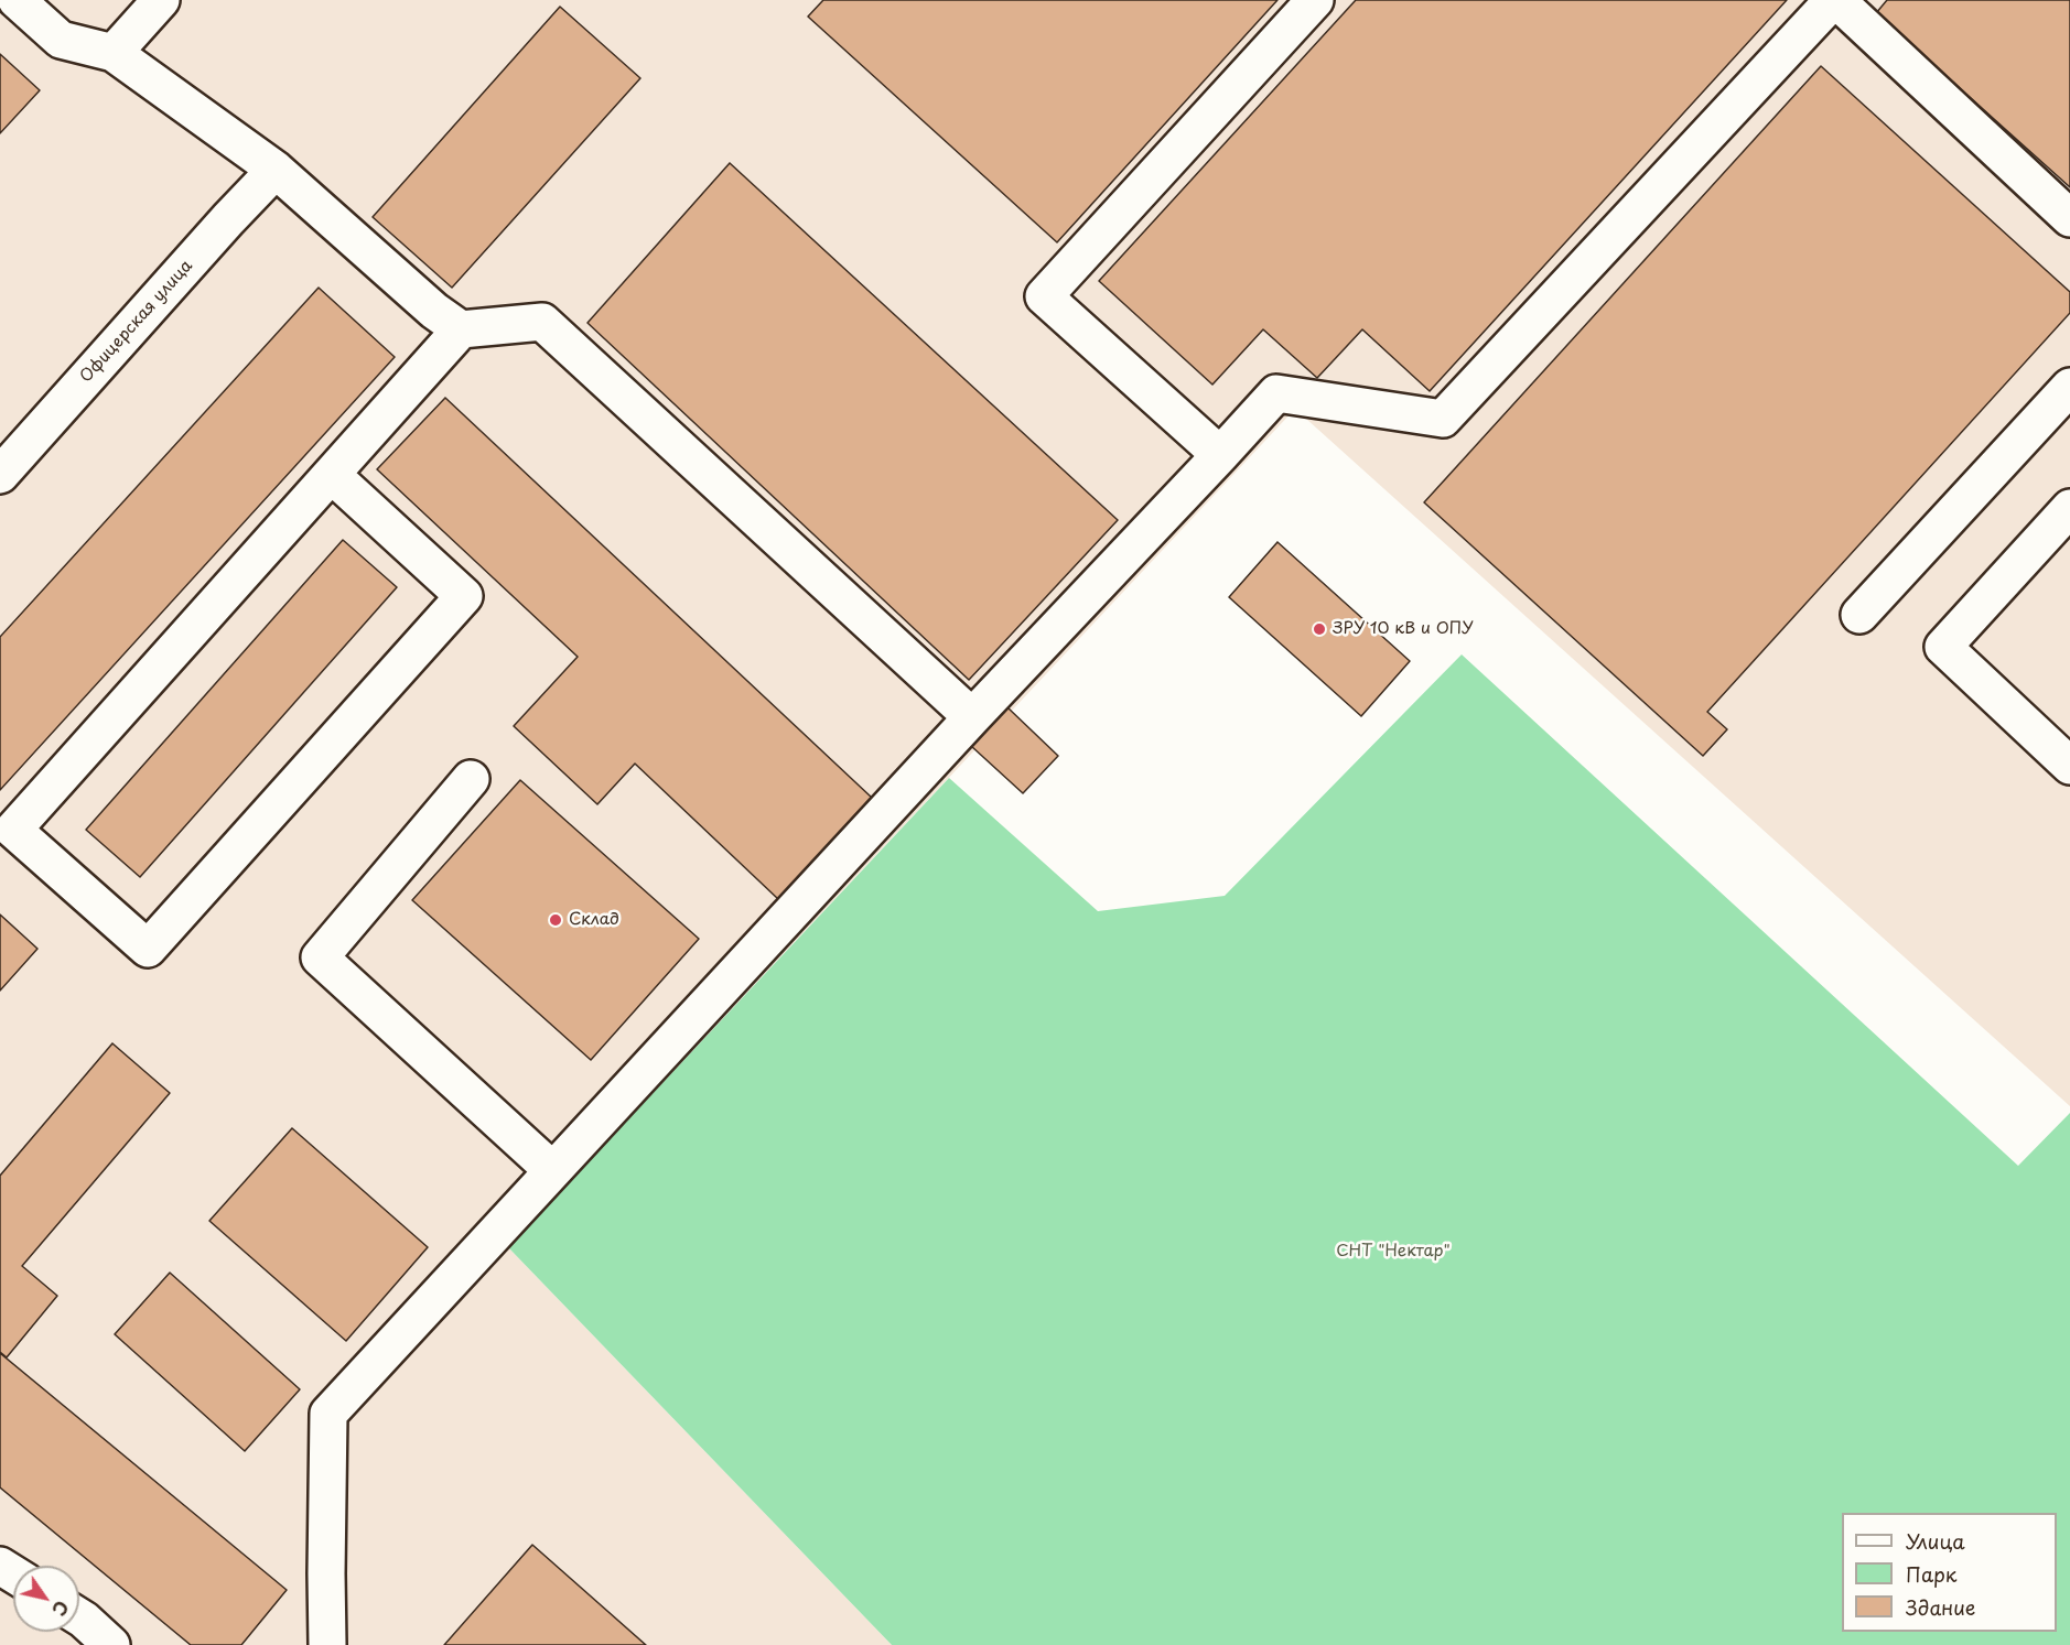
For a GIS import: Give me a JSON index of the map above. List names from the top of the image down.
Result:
{
  "streets": {
    "street": ["Офицерская улица"]
  },
  "parks": ["СНТ \"Нектар\""],
  "places": ["ЗРУ 10 кВ и ОПУ", "Склад"],
  "legend": ["Улица", "Парк", "Здание"],
  "north": "bottom right"
}
